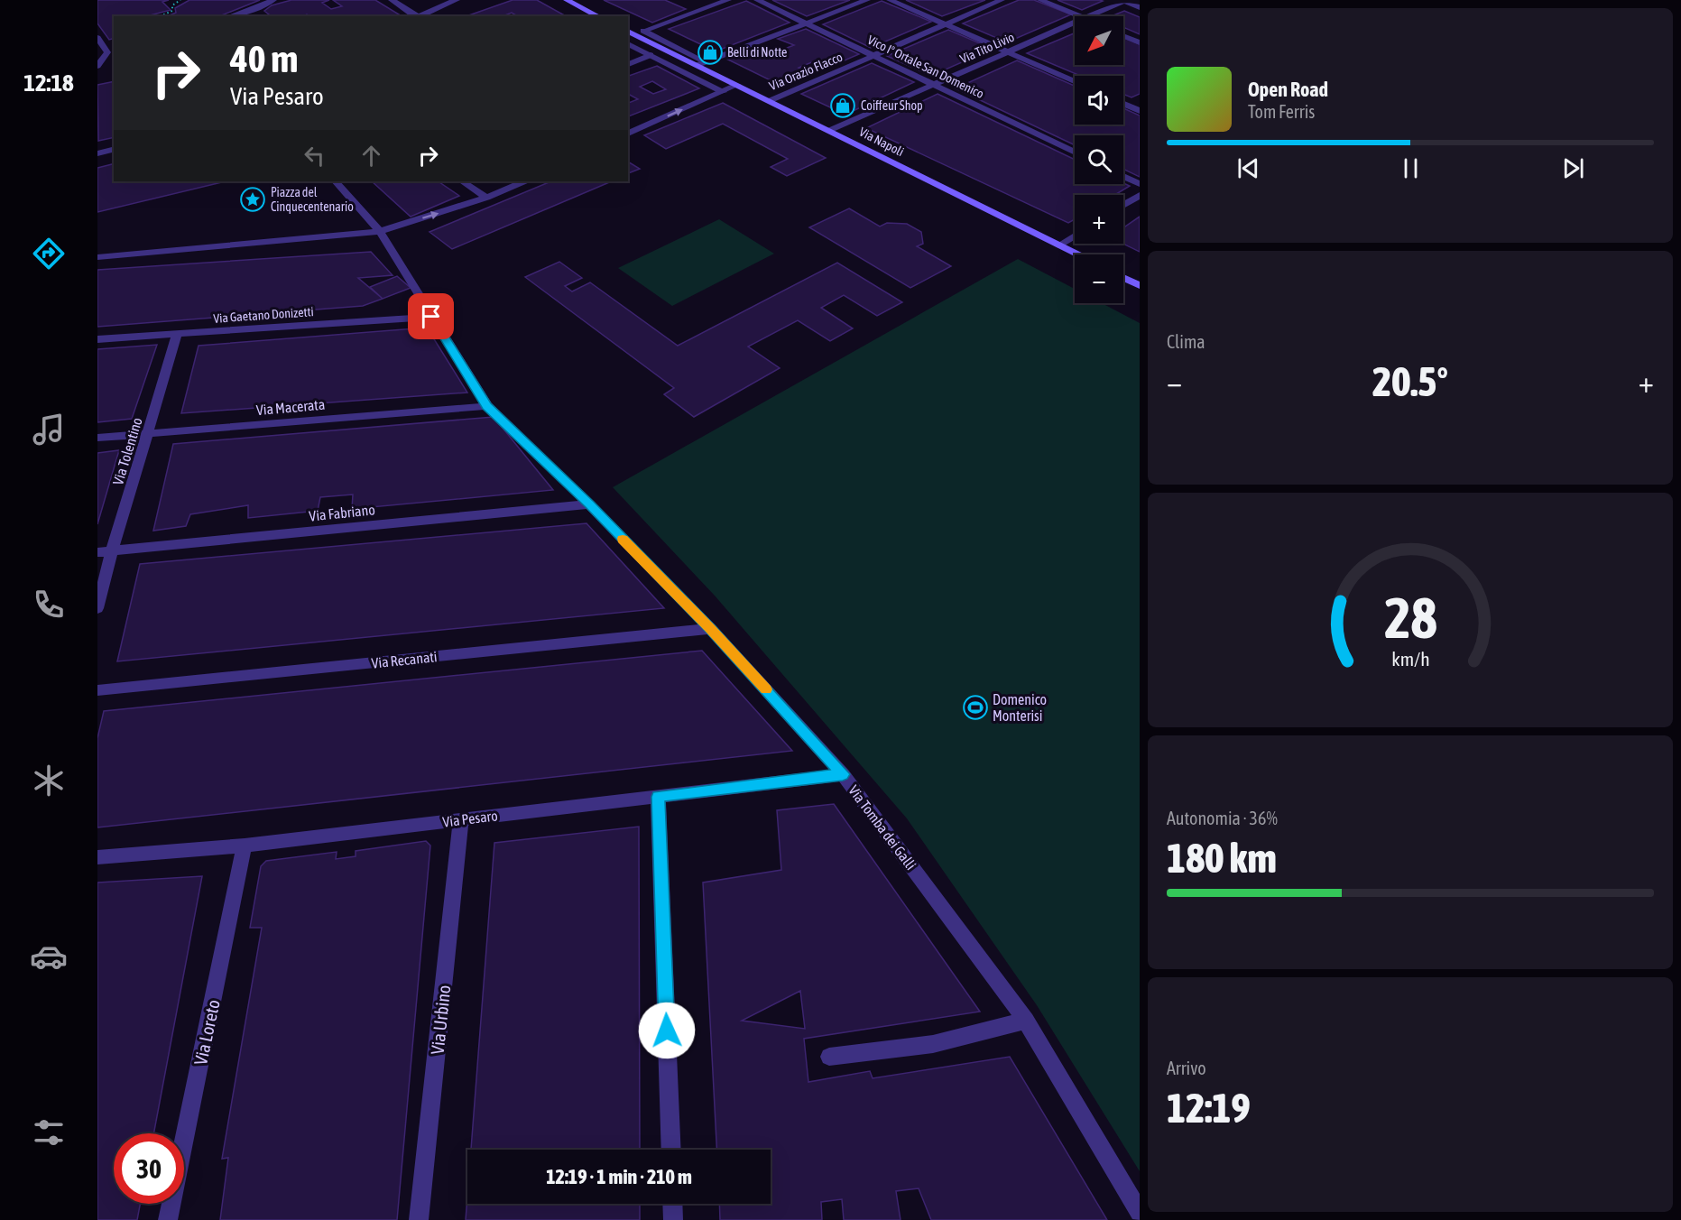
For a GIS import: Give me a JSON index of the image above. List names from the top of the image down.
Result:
{
  "streets": {
    "street": [
      "Via Tito Livio",
      "Vico I° Ortale San Domenico",
      "Via Orazio Flacco",
      "Via Napoli",
      "Via Gaetano Donizetti",
      "Via Macerata",
      "Via Tolentino",
      "Via Fabriano",
      "Via Recanati",
      "Via Pesaro",
      "Via Tomba dei Galli",
      "Via Urbino",
      "Via Loreto"
    ]
  },
  "crossings": [
    ["Via Tito Livio", "Vico I° Ortale San Domenico"],
    ["Via Tito Livio", "Via Napoli"],
    ["Vico I° Ortale San Domenico", "Via Orazio Flacco"],
    ["Via Orazio Flacco", "Via Napoli"],
    ["Via Gaetano Donizetti", "Via Tolentino"],
    ["Via Gaetano Donizetti", "Via Tomba dei Galli"],
    ["Via Macerata", "Via Tolentino"],
    ["Via Macerata", "Via Tomba dei Galli"],
    ["Via Tolentino", "Via Fabriano"],
    ["Via Fabriano", "Via Tomba dei Galli"],
    ["Via Recanati", "Via Tomba dei Galli"],
    ["Via Pesaro", "Via Tomba dei Galli"],
    ["Via Pesaro", "Via Urbino"],
    ["Via Pesaro", "Via Loreto"]
  ],
  "places": {
    "shop": ["Belli di Notte", "Coiffeur Shop"],
    "place": ["Piazza del Cinquecentenario"],
    "sports": ["Domenico Monterisi"]
  },
  "north": "bottom left",
  "page": {
    "tabs": "12:18",
    "map_buttons": ["+", "−"],
    "turn": ["40 m", "Via Pesaro"],
    "song": ["Open Road", "Tom Ferris"],
    "tile": [
      "Clima",
      ["Autonomia · 36%", "180 km"],
      ["Arrivo", "12:19"]
    ],
    "heat": ["−", "20.5°", "+"],
    "limit": "30",
    "trip": "12:19 · 1 min · 210 m",
    "gauge": ["28", "km/h"]
  }
}
